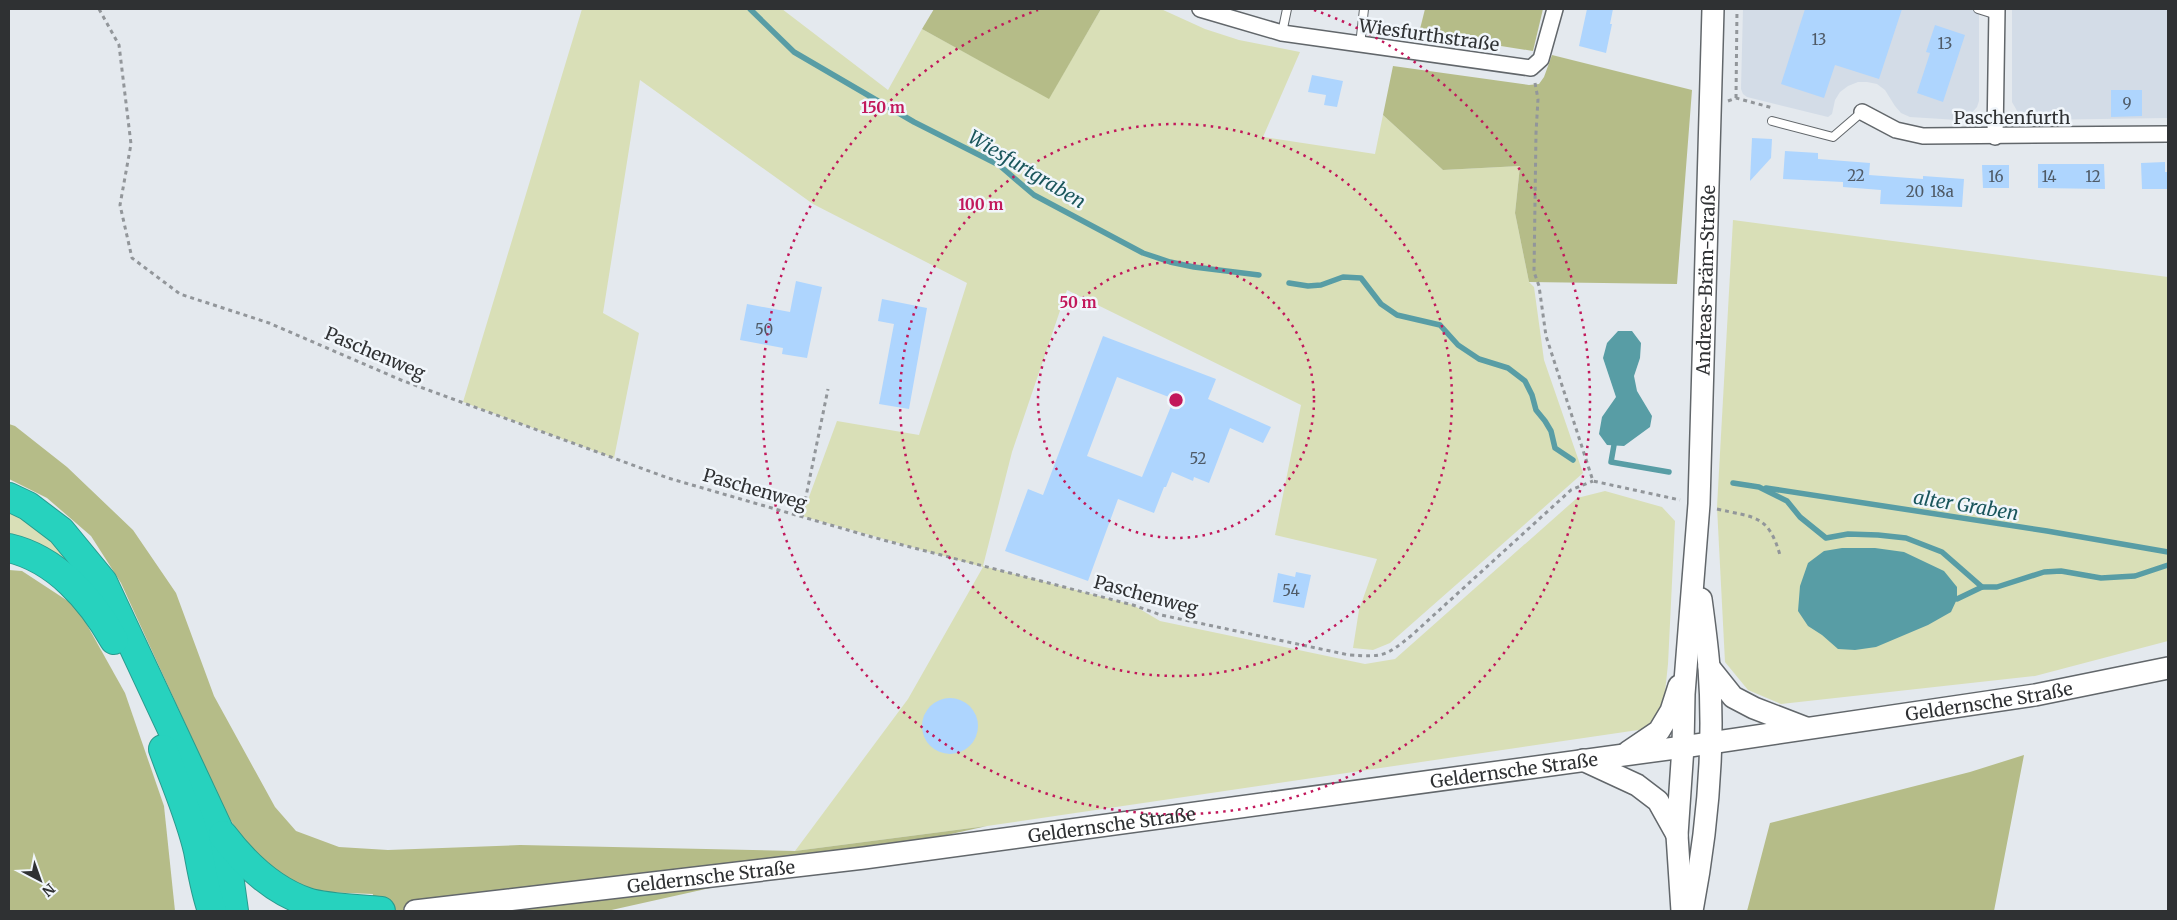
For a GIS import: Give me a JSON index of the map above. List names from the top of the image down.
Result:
{
  "streets": {
    "main road": ["Andreas-Bräm-Straße", "Geldernsche Straße"],
    "street": ["Wiesfurthstraße", "Paschenfurth"],
    "path": ["Paschenweg"]
  },
  "crossings": [
    ["Andreas-Bräm-Straße", "Geldernsche Straße"]
  ],
  "water": ["Wiesfurtgraben", "alter Graben"],
  "house_numbers": [
    "13",
    "13",
    "9",
    "22",
    "16",
    "14",
    "12",
    "20",
    "18a",
    "50",
    "52",
    "54"
  ],
  "north": "bottom right",
  "rings": ["150 m", "100 m", "50 m"]
}
